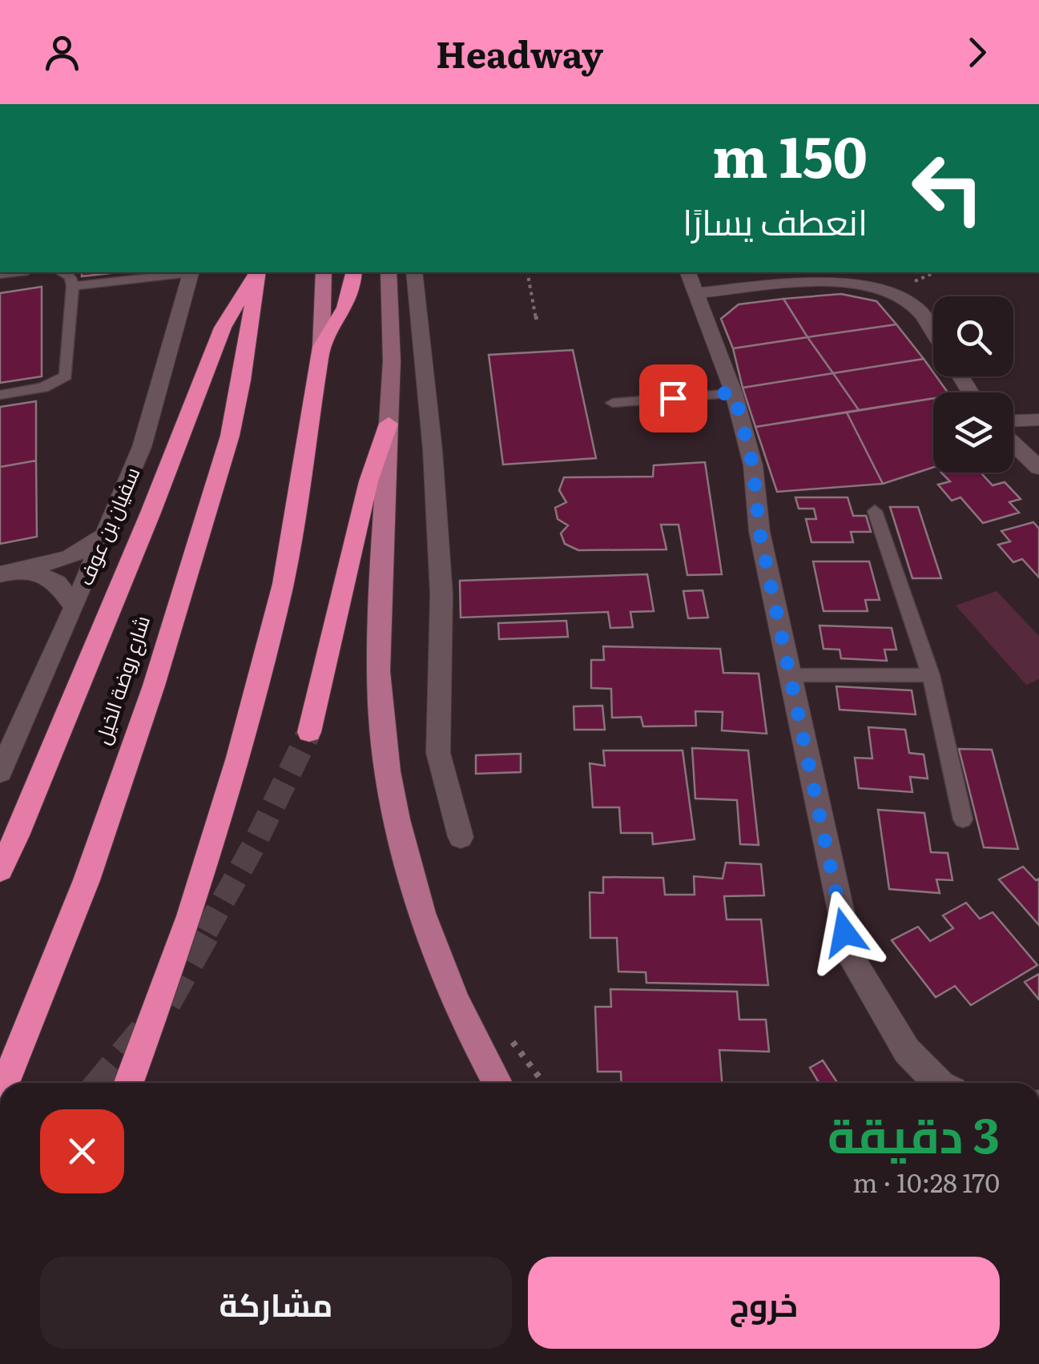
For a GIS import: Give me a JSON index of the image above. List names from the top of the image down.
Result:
{
  "streets": {
    "highway": ["شارع روضة الخيل"],
    "street": ["سفيان بن عوف"]
  },
  "page": {
    "header": "Headway",
    "turn": ["150 m", "انعطف يسارًا"],
    "heading": ["3 دقيقة", "170 m · 10:28"],
    "buttons": ["خروج", "مشاركة"]
  }
}
